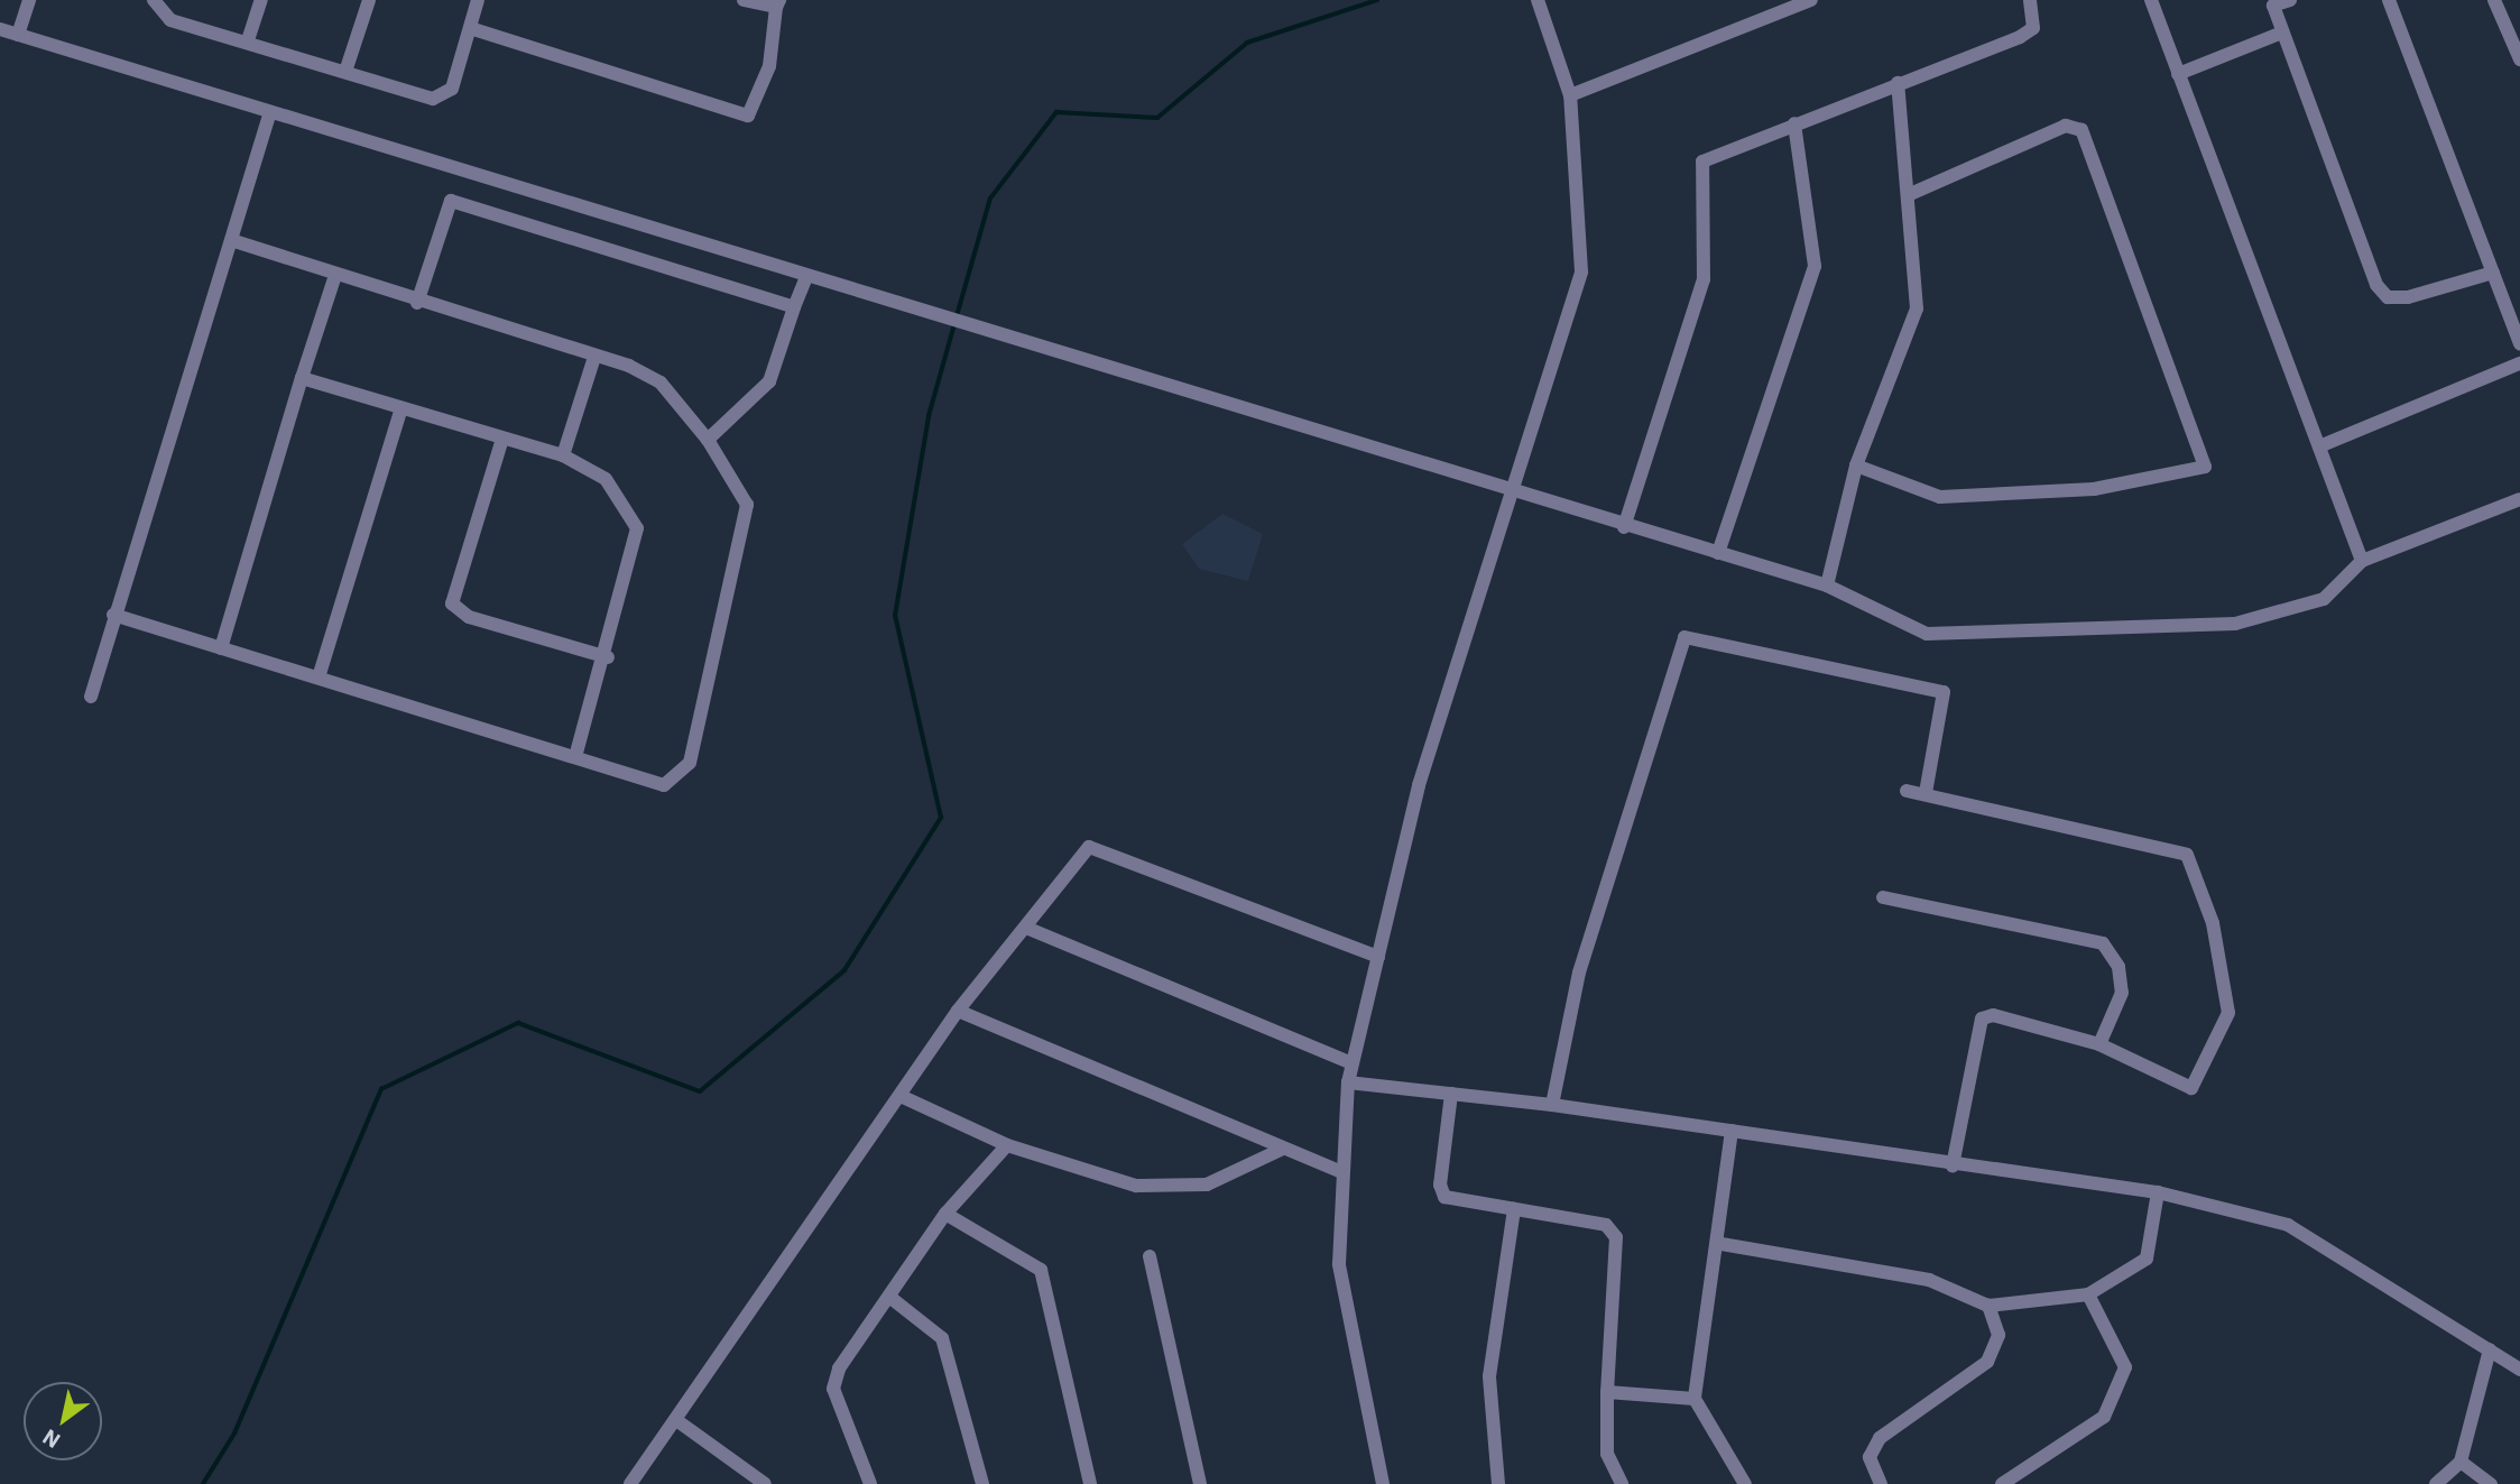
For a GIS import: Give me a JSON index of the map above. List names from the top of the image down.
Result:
{
  "north": "bottom left"
}
